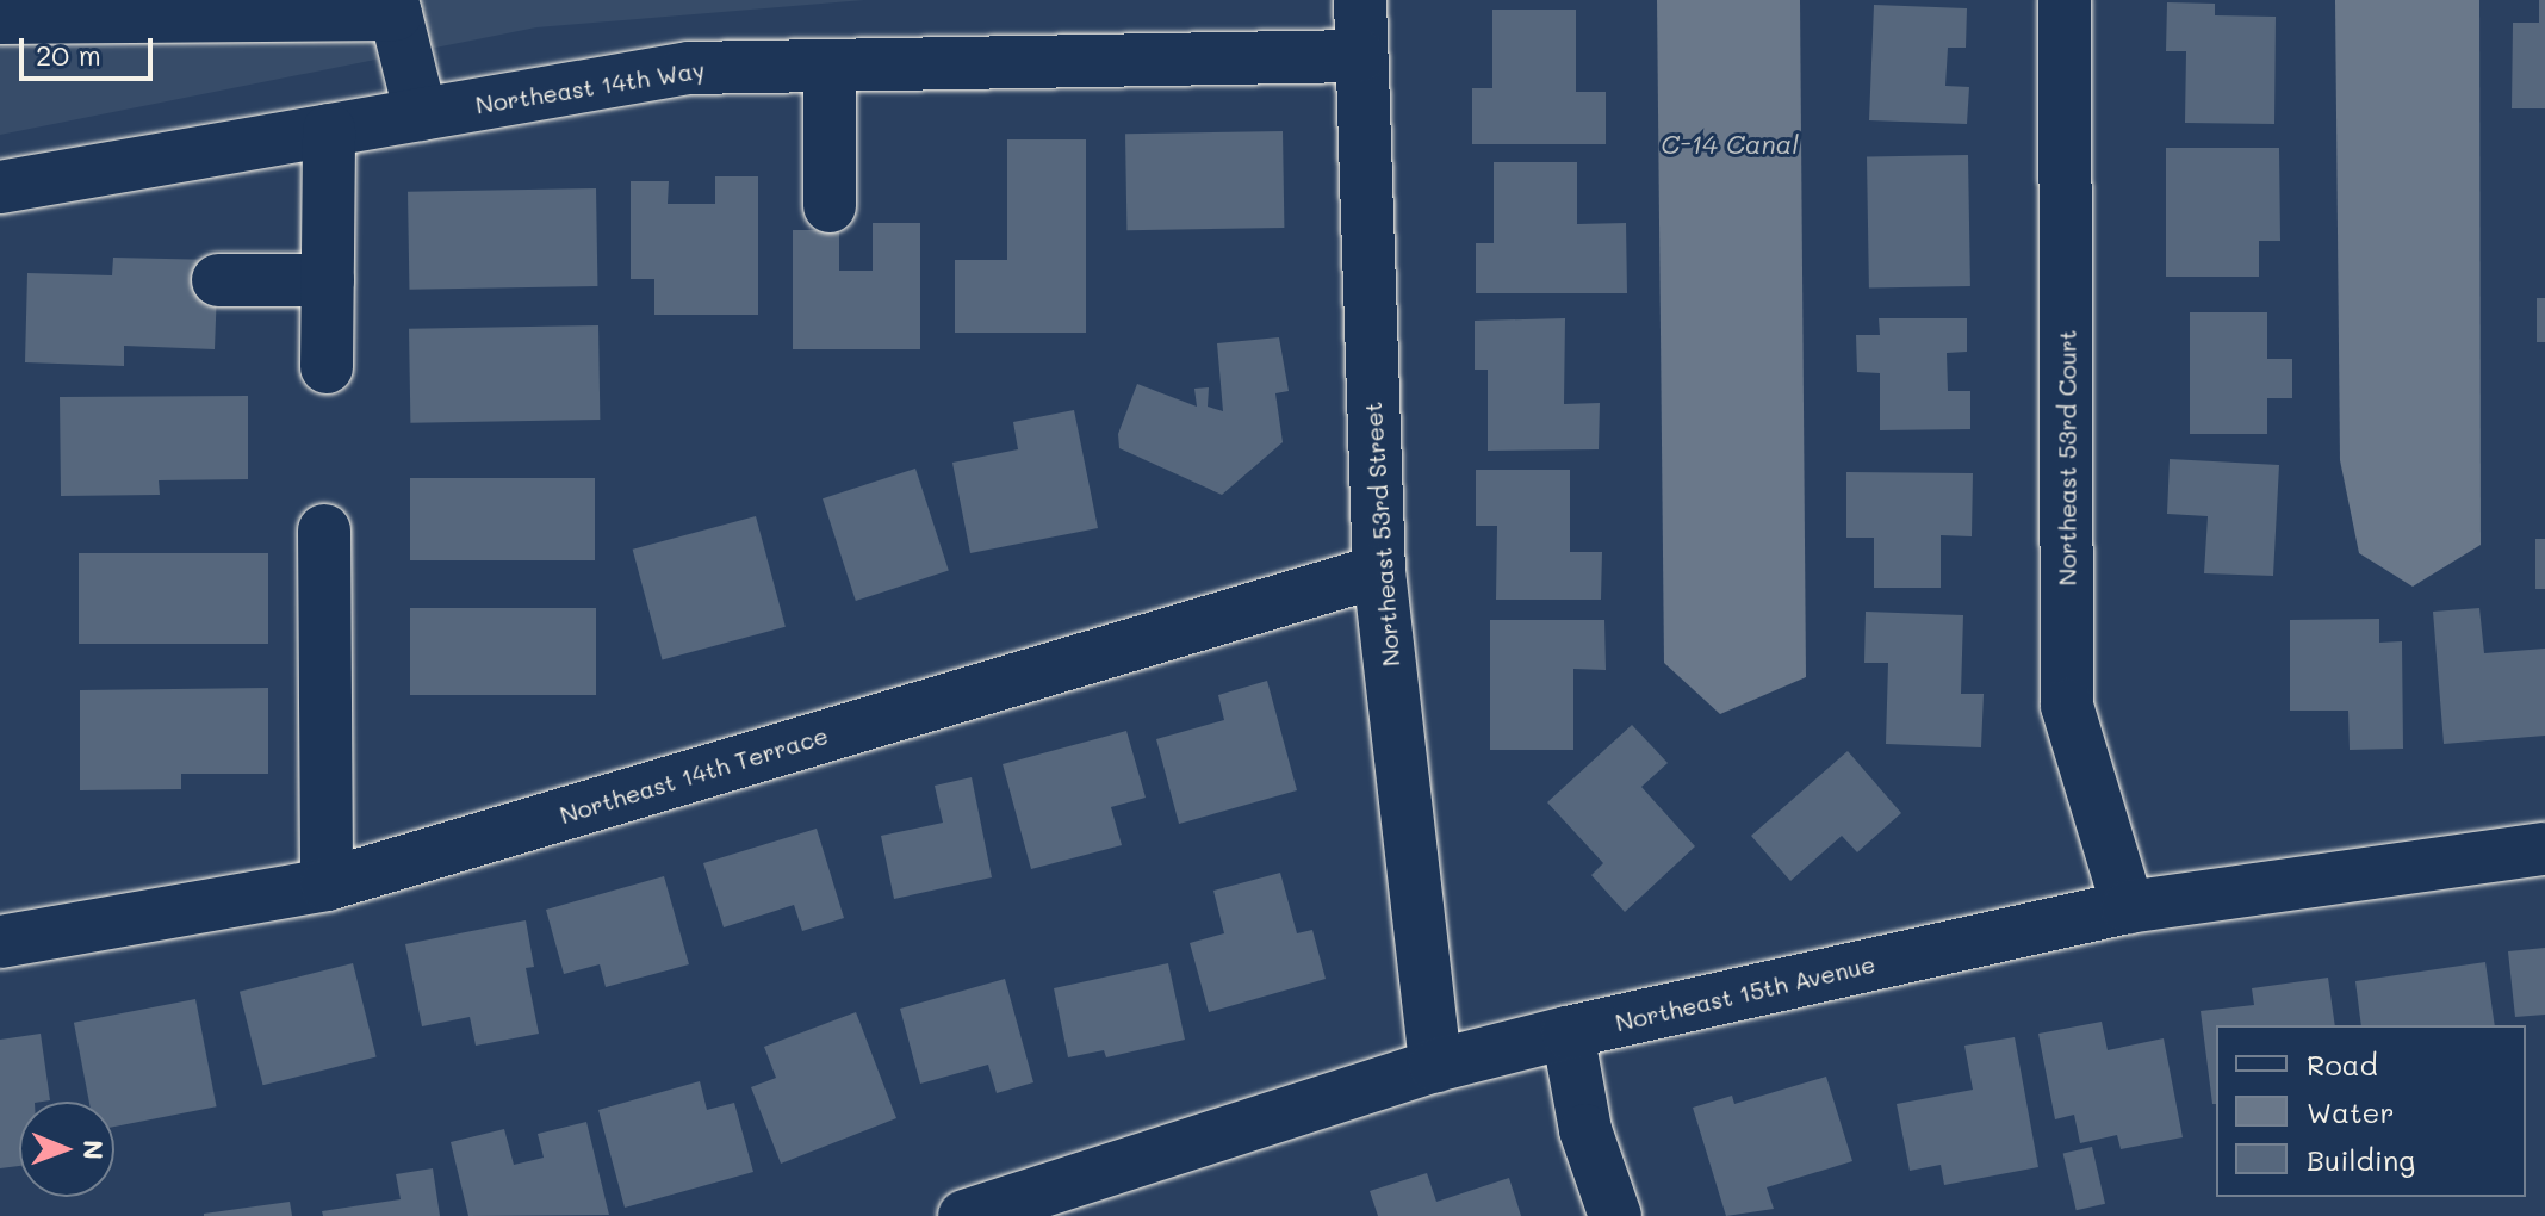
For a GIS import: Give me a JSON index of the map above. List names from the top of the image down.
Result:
{
  "streets": {
    "street": [
      "Northeast 14th Way",
      "Northeast 53rd Court",
      "Northeast 53rd Street",
      "Northeast 14th Terrace",
      "Northeast 15th Avenue"
    ]
  },
  "crossings": [
    ["Northeast 14th Way", "Northeast 53rd Street"],
    ["Northeast 53rd Court", "Northeast 15th Avenue"],
    ["Northeast 53rd Street", "Northeast 14th Terrace"],
    ["Northeast 53rd Street", "Northeast 15th Avenue"]
  ],
  "water": ["C-14 Canal"],
  "legend": ["Road", "Water", "Building"],
  "scale_bar": "20 m",
  "north": "right"
}
